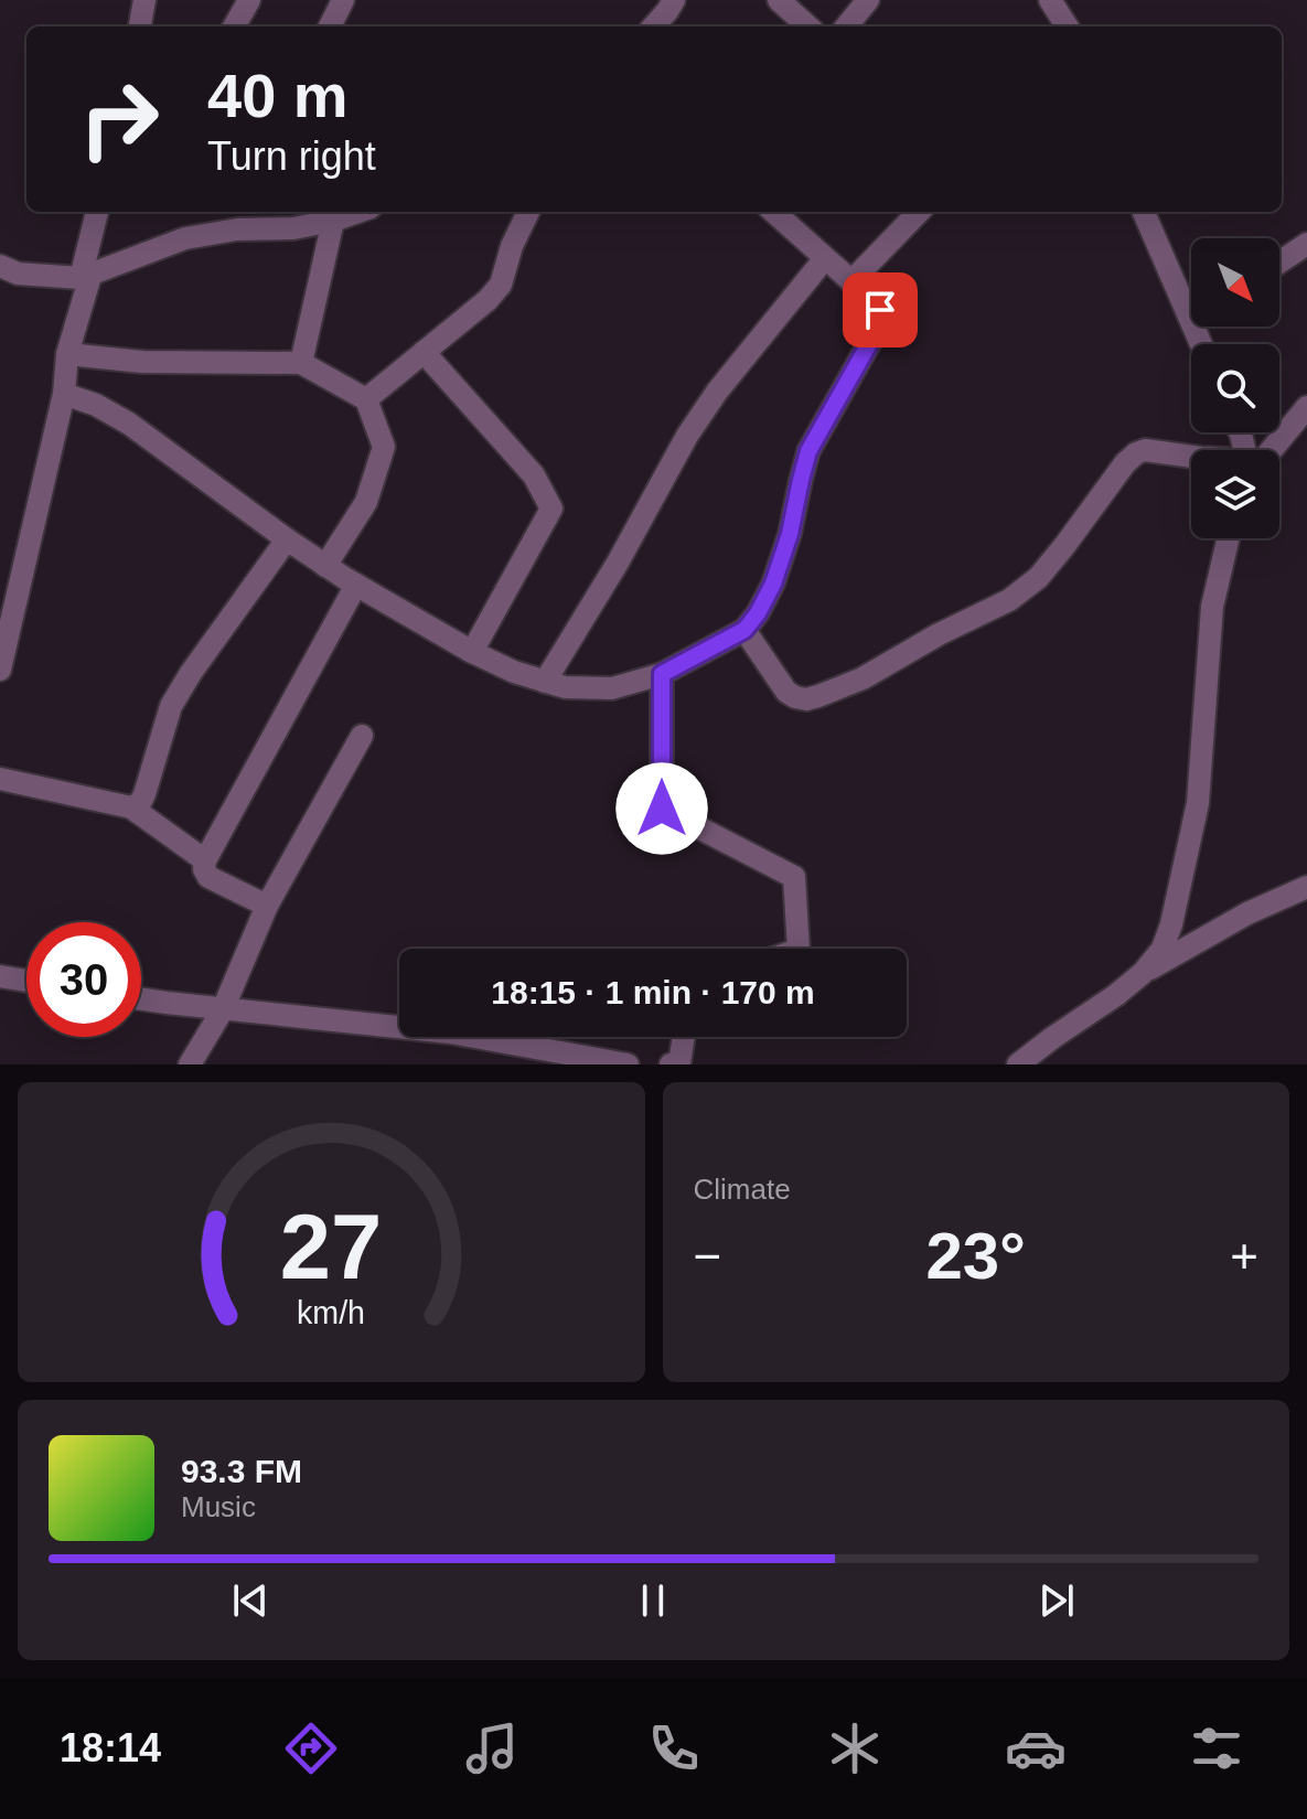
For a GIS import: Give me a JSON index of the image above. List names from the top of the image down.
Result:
{
  "north": "bottom right",
  "page": {
    "turn": ["40 m", "Turn right"],
    "limit": "30",
    "trip": "18:15 · 1 min · 170 m",
    "tile": "Climate",
    "heat": ["−", "23°", "+"],
    "song": ["93.3 FM", "Music"],
    "tabs": "18:14",
    "gauge": ["27", "km/h"]
  }
}
